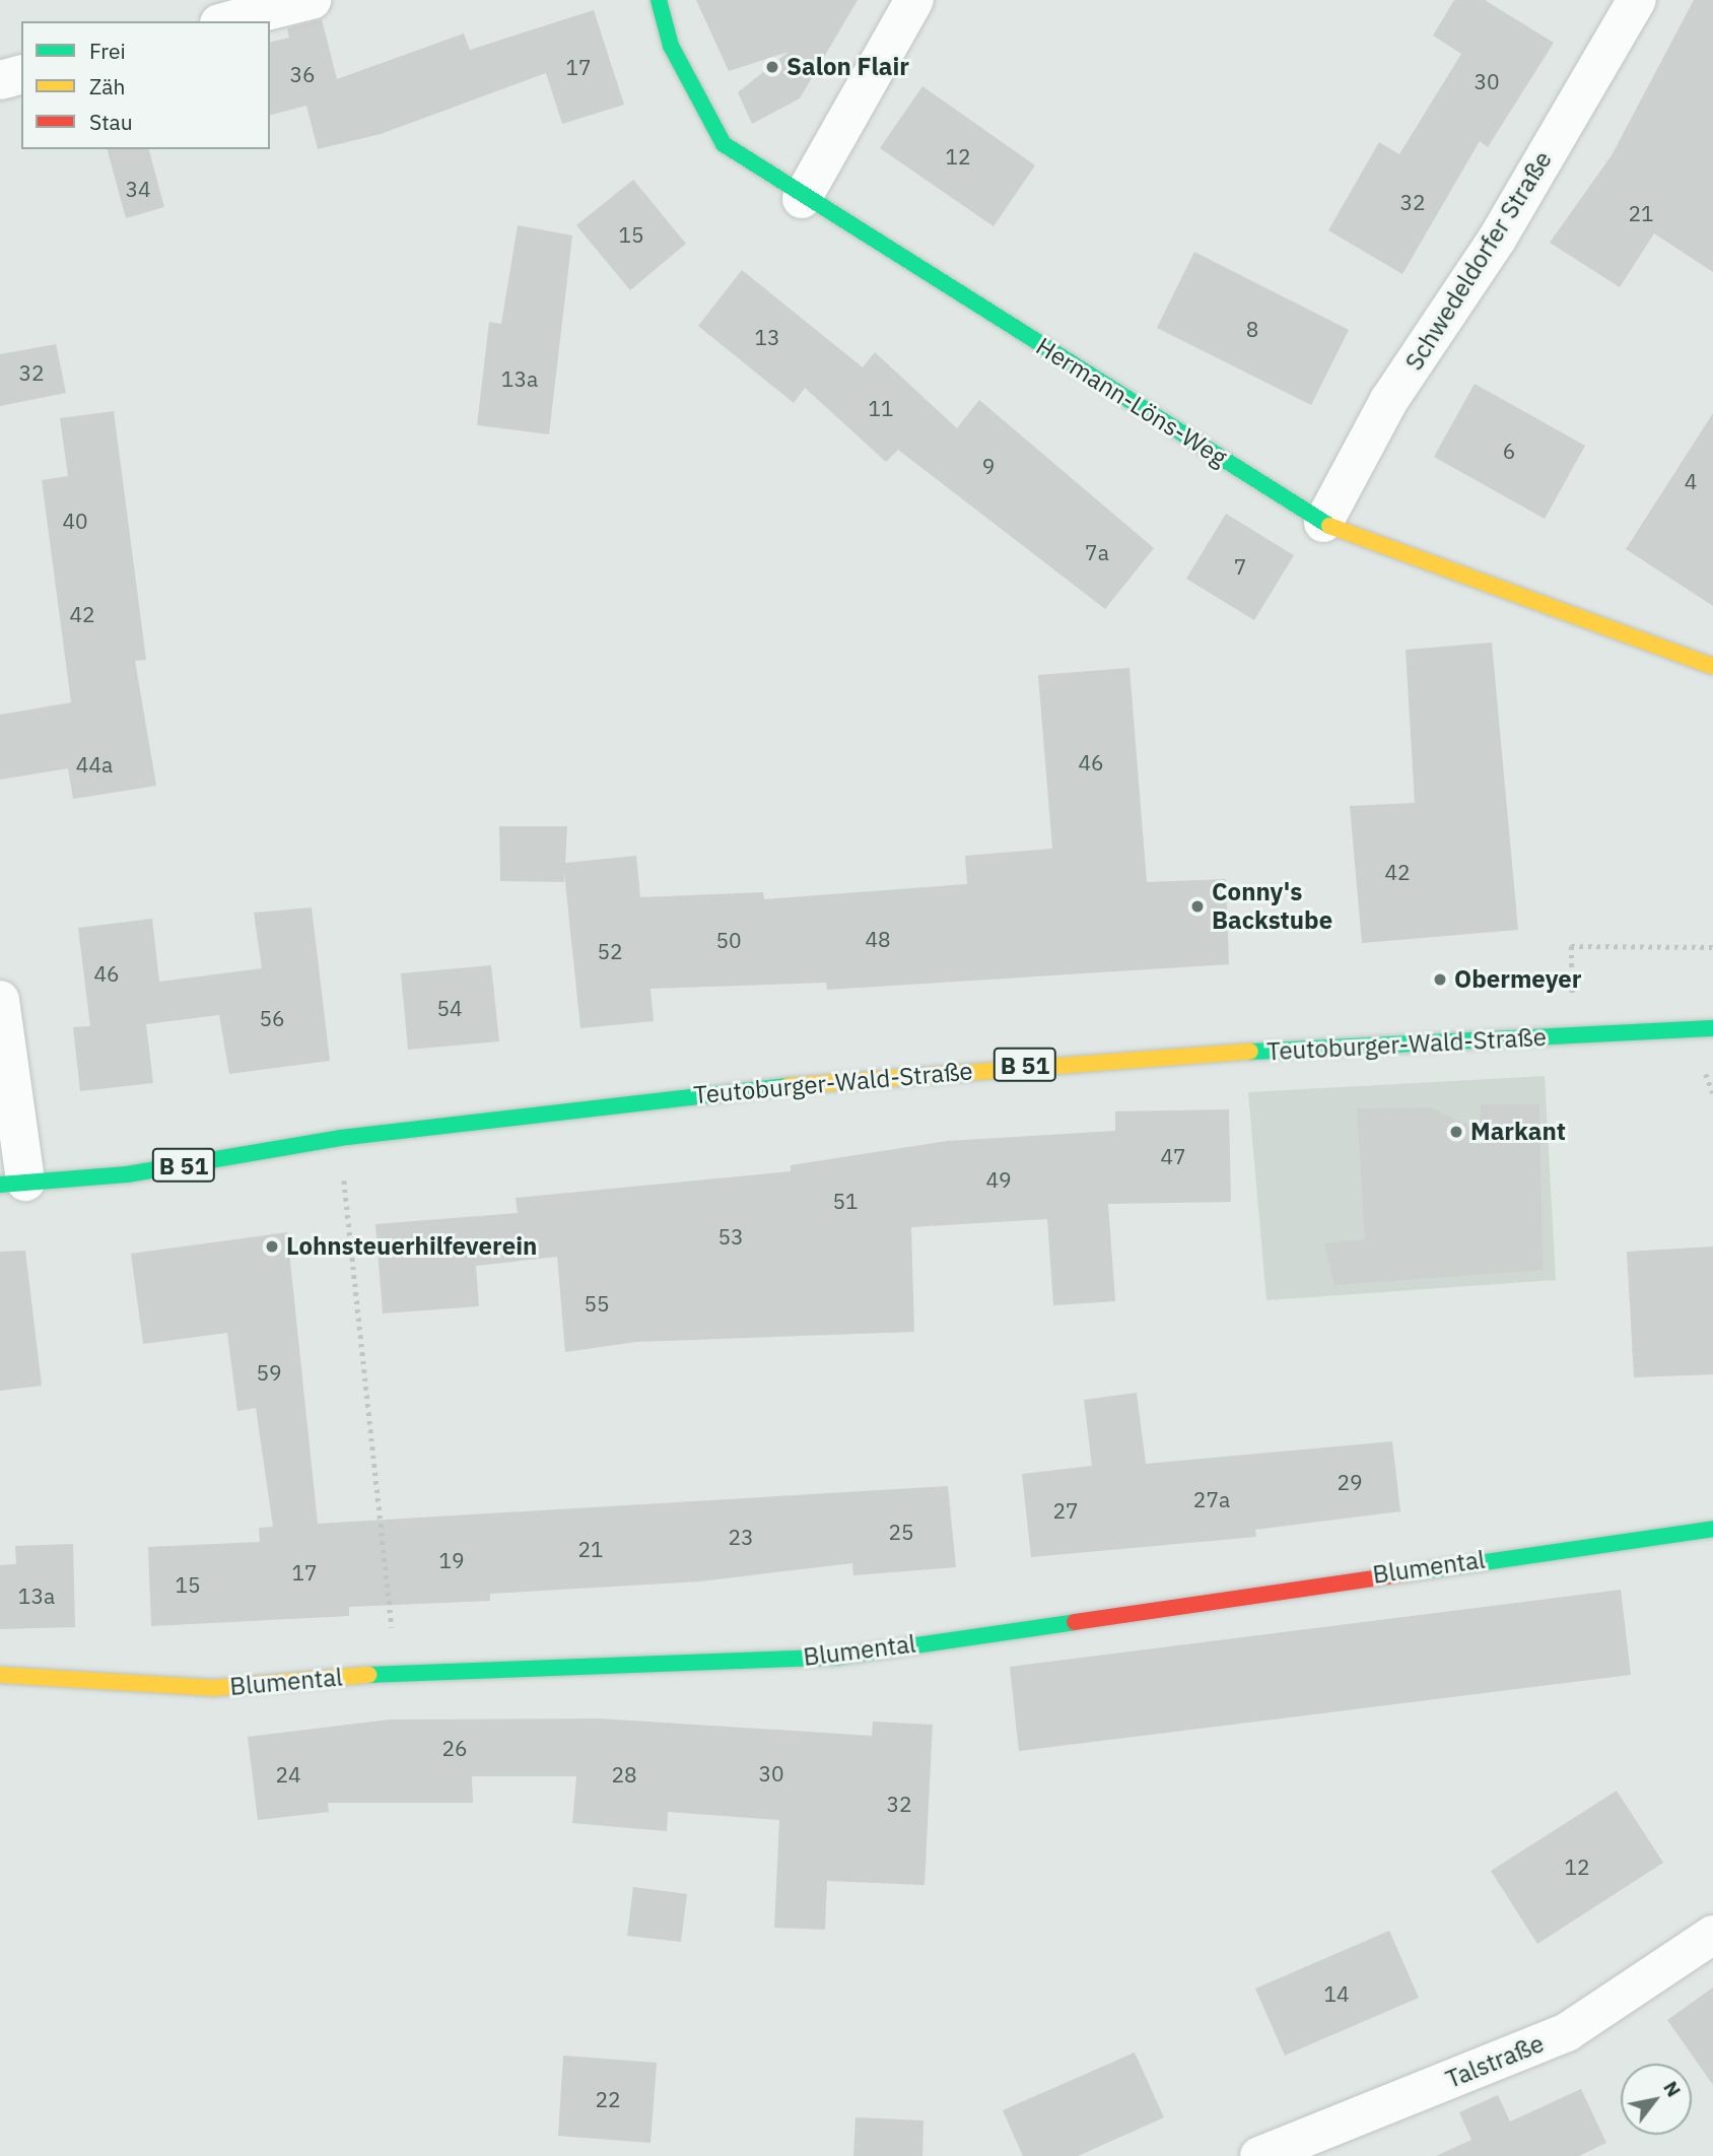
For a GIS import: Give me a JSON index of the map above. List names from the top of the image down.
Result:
{
  "streets": {
    "street": [
      "Schwedeldorfer Straße",
      "Hermann-Löns-Weg",
      "Teutoburger-Wald-Straße",
      "B 51",
      "Blumental",
      "Talstraße"
    ]
  },
  "crossings": [
    ["Schwedeldorfer Straße", "Hermann-Löns-Weg"]
  ],
  "places": [
    "Salon Flair",
    "Conny's Backstube",
    "Obermeyer",
    "Markant",
    "Lohnsteuerhilfeverein"
  ],
  "house_numbers": [
    "17",
    "36",
    "30",
    "12",
    "34",
    "32",
    "21",
    "15",
    "8",
    "13",
    "32",
    "13a",
    "11",
    "6",
    "9",
    "4",
    "40",
    "7a",
    "7",
    "42",
    "46",
    "44a",
    "42",
    "48",
    "50",
    "52",
    "46",
    "54",
    "56",
    "47",
    "49",
    "51",
    "53",
    "55",
    "59",
    "29",
    "27a",
    "27",
    "25",
    "23",
    "21",
    "19",
    "17",
    "15",
    "13a",
    "26",
    "30",
    "24",
    "28",
    "32",
    "12",
    "14",
    "22"
  ],
  "legend": ["Frei", "Zäh", "Stau"],
  "north": "top right"
}
